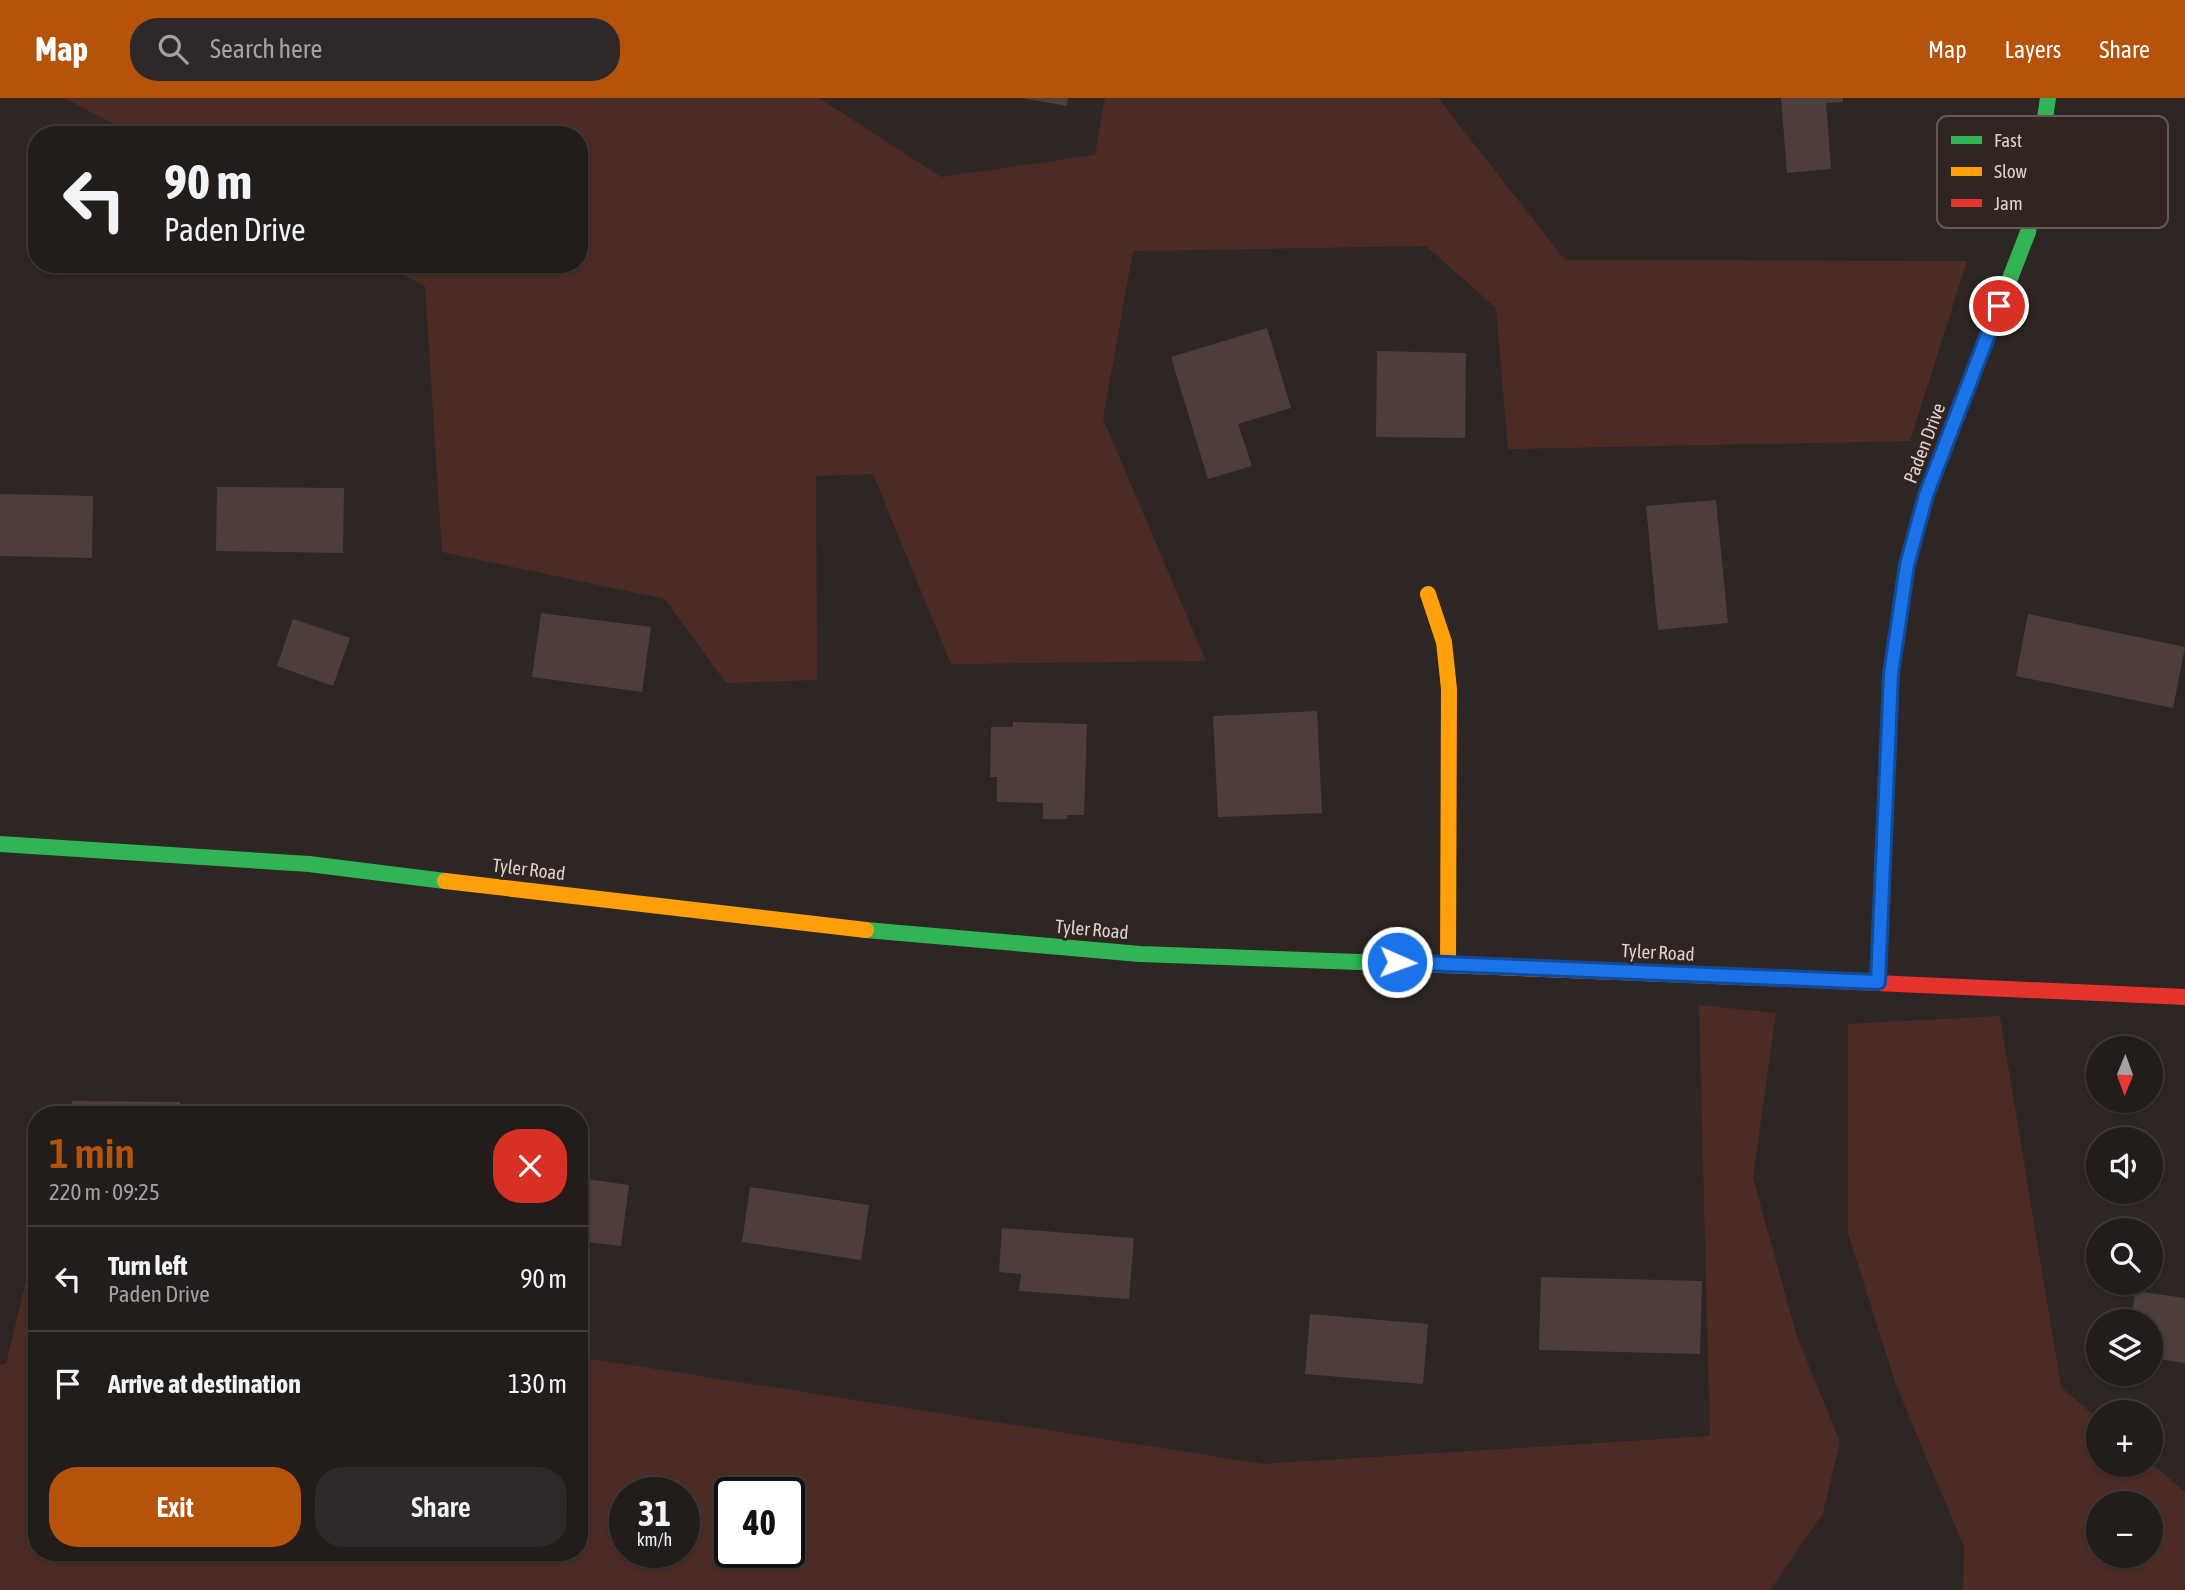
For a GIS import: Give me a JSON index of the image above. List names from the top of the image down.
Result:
{
  "streets": {
    "street": ["Paden Drive", "Tyler Road"]
  },
  "crossings": [
    ["Paden Drive", "Tyler Road"]
  ],
  "legend": ["Fast", "Slow", "Jam"],
  "north": "bottom",
  "page": {
    "header": "Map",
    "search": "Search here",
    "nav": ["Map", "Layers", "Share"],
    "turn": ["90 m", "Paden Drive"],
    "map_buttons": ["+", "−"],
    "heading": ["1 min", "220 m · 09:25"],
    "list": [
      {
        "name": "Turn left",
        "note": "Paden Drive",
        "value": "90 m"
      },
      {
        "name": "Arrive at destination",
        "value": "130 m"
      }
    ],
    "buttons": ["Exit", "Share"],
    "speed": "31 km/h",
    "limit": "40"
  }
}
